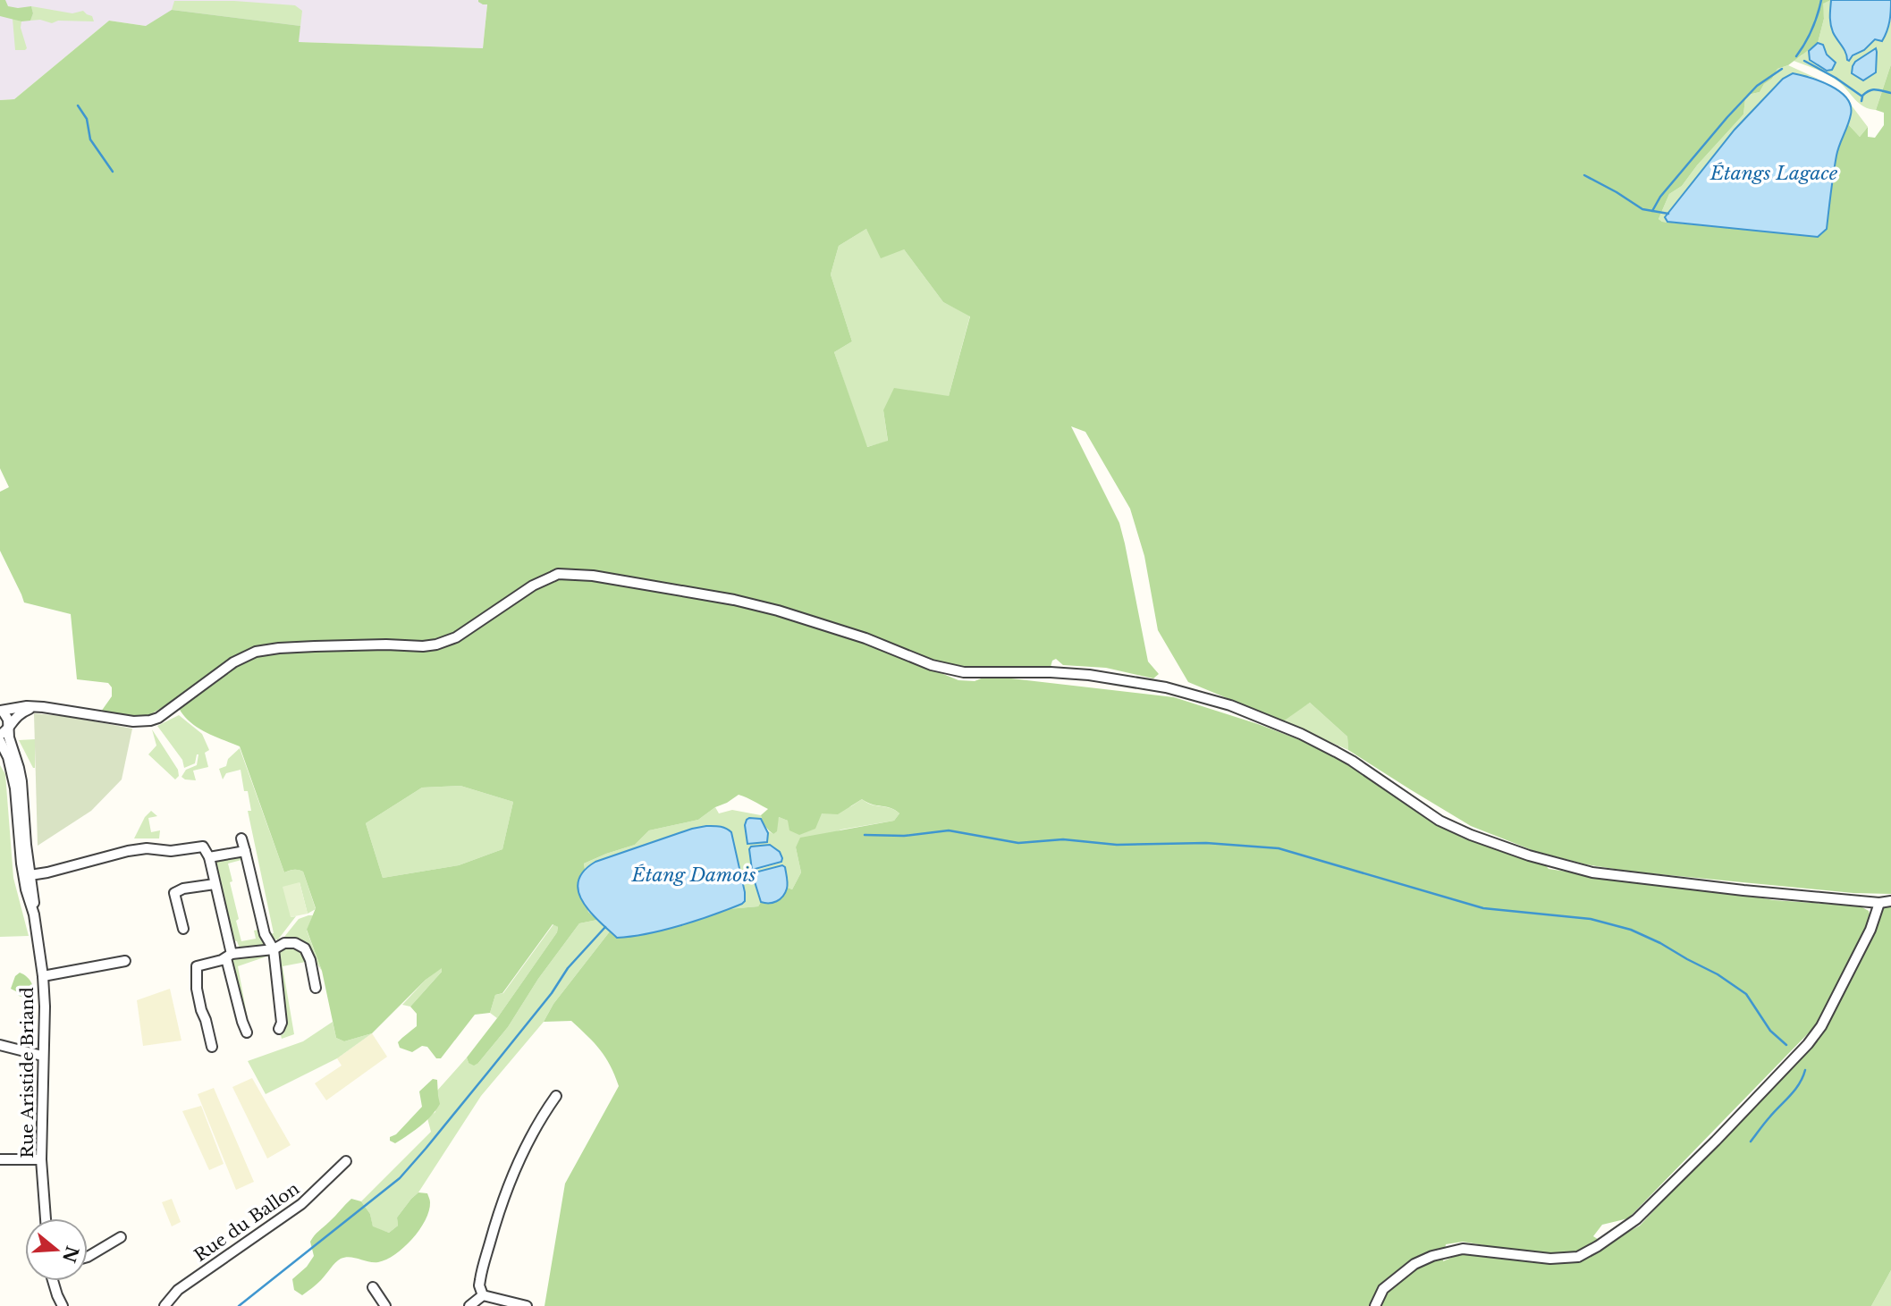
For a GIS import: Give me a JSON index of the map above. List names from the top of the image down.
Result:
{
  "streets": {
    "street": ["Rue Aristide Briand", "Rue du Ballon"]
  },
  "water": ["Étangs Lagace", "Étang Damois"],
  "north": "right"
}
